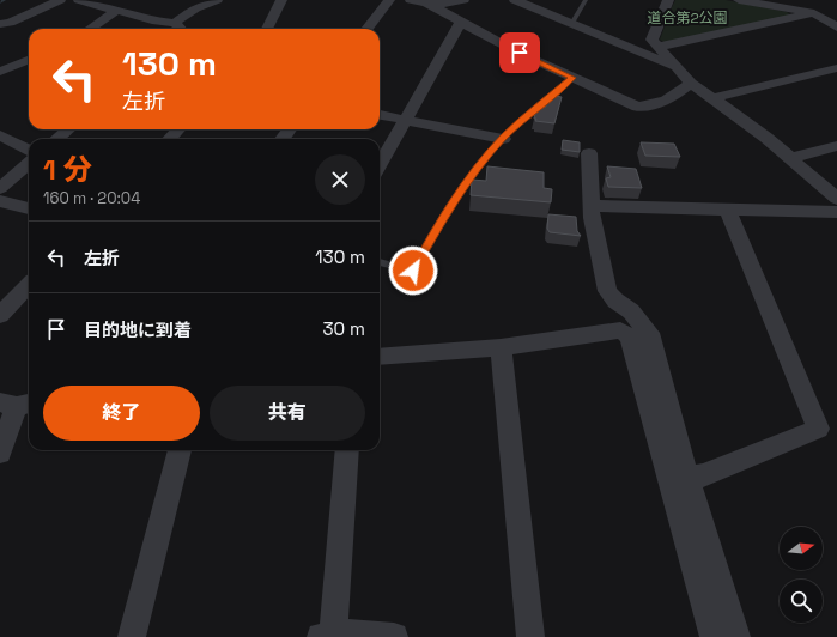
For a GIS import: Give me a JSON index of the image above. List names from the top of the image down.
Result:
{
  "parks": ["道合第2公園"],
  "north": "right",
  "page": {
    "turn": ["130 m", "左折"],
    "heading": ["1 分", "160 m · 20:04"],
    "list": [
      {
        "name": "左折",
        "value": "130 m"
      },
      {
        "name": "目的地に到着",
        "value": "30 m"
      }
    ],
    "buttons": ["終了", "共有"]
  }
}
